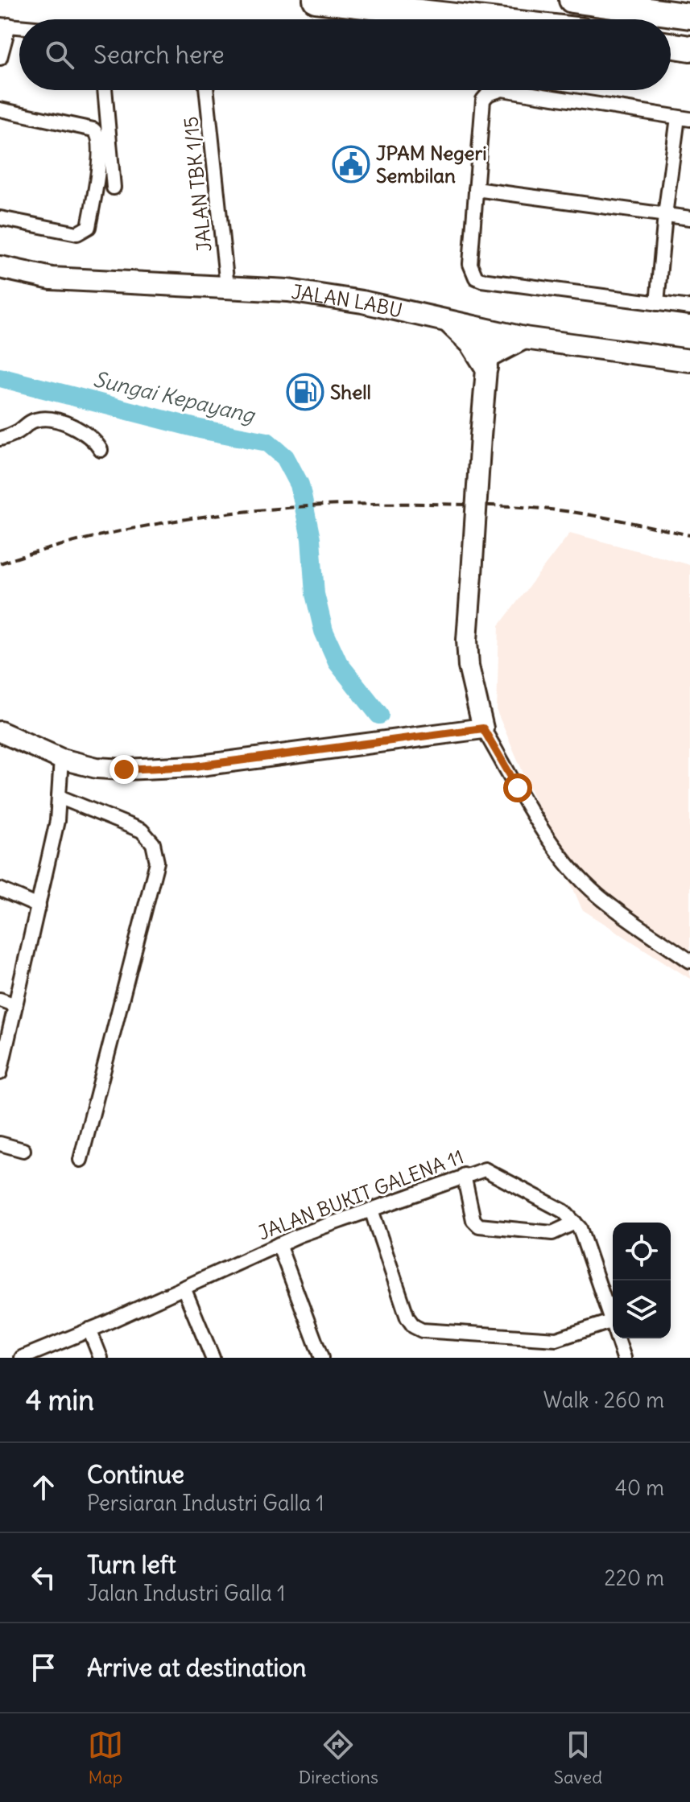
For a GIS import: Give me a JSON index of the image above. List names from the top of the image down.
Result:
{
  "streets": {
    "main road": ["JALAN LABU"],
    "street": ["JALAN TBK 1/15", "JALAN BUKIT GALENA 11"]
  },
  "crossings": [
    ["JALAN TBK 1/15", "JALAN LABU"]
  ],
  "water": ["Sungai Kepayang"],
  "places": {
    "public building": ["JPAM Negeri Sembilan"],
    "fuel station": ["Shell"]
  },
  "page": {
    "search": "Search here",
    "heading": ["4 min", "Walk · 260 m"],
    "list": [
      ["Continue", "Persiaran Industri Galla 1", "40 m"],
      ["Turn left", "Jalan Industri Galla 1", "220 m"],
      "Arrive at destination"
    ],
    "nav": ["Map", "Directions", "Saved"]
  }
}
